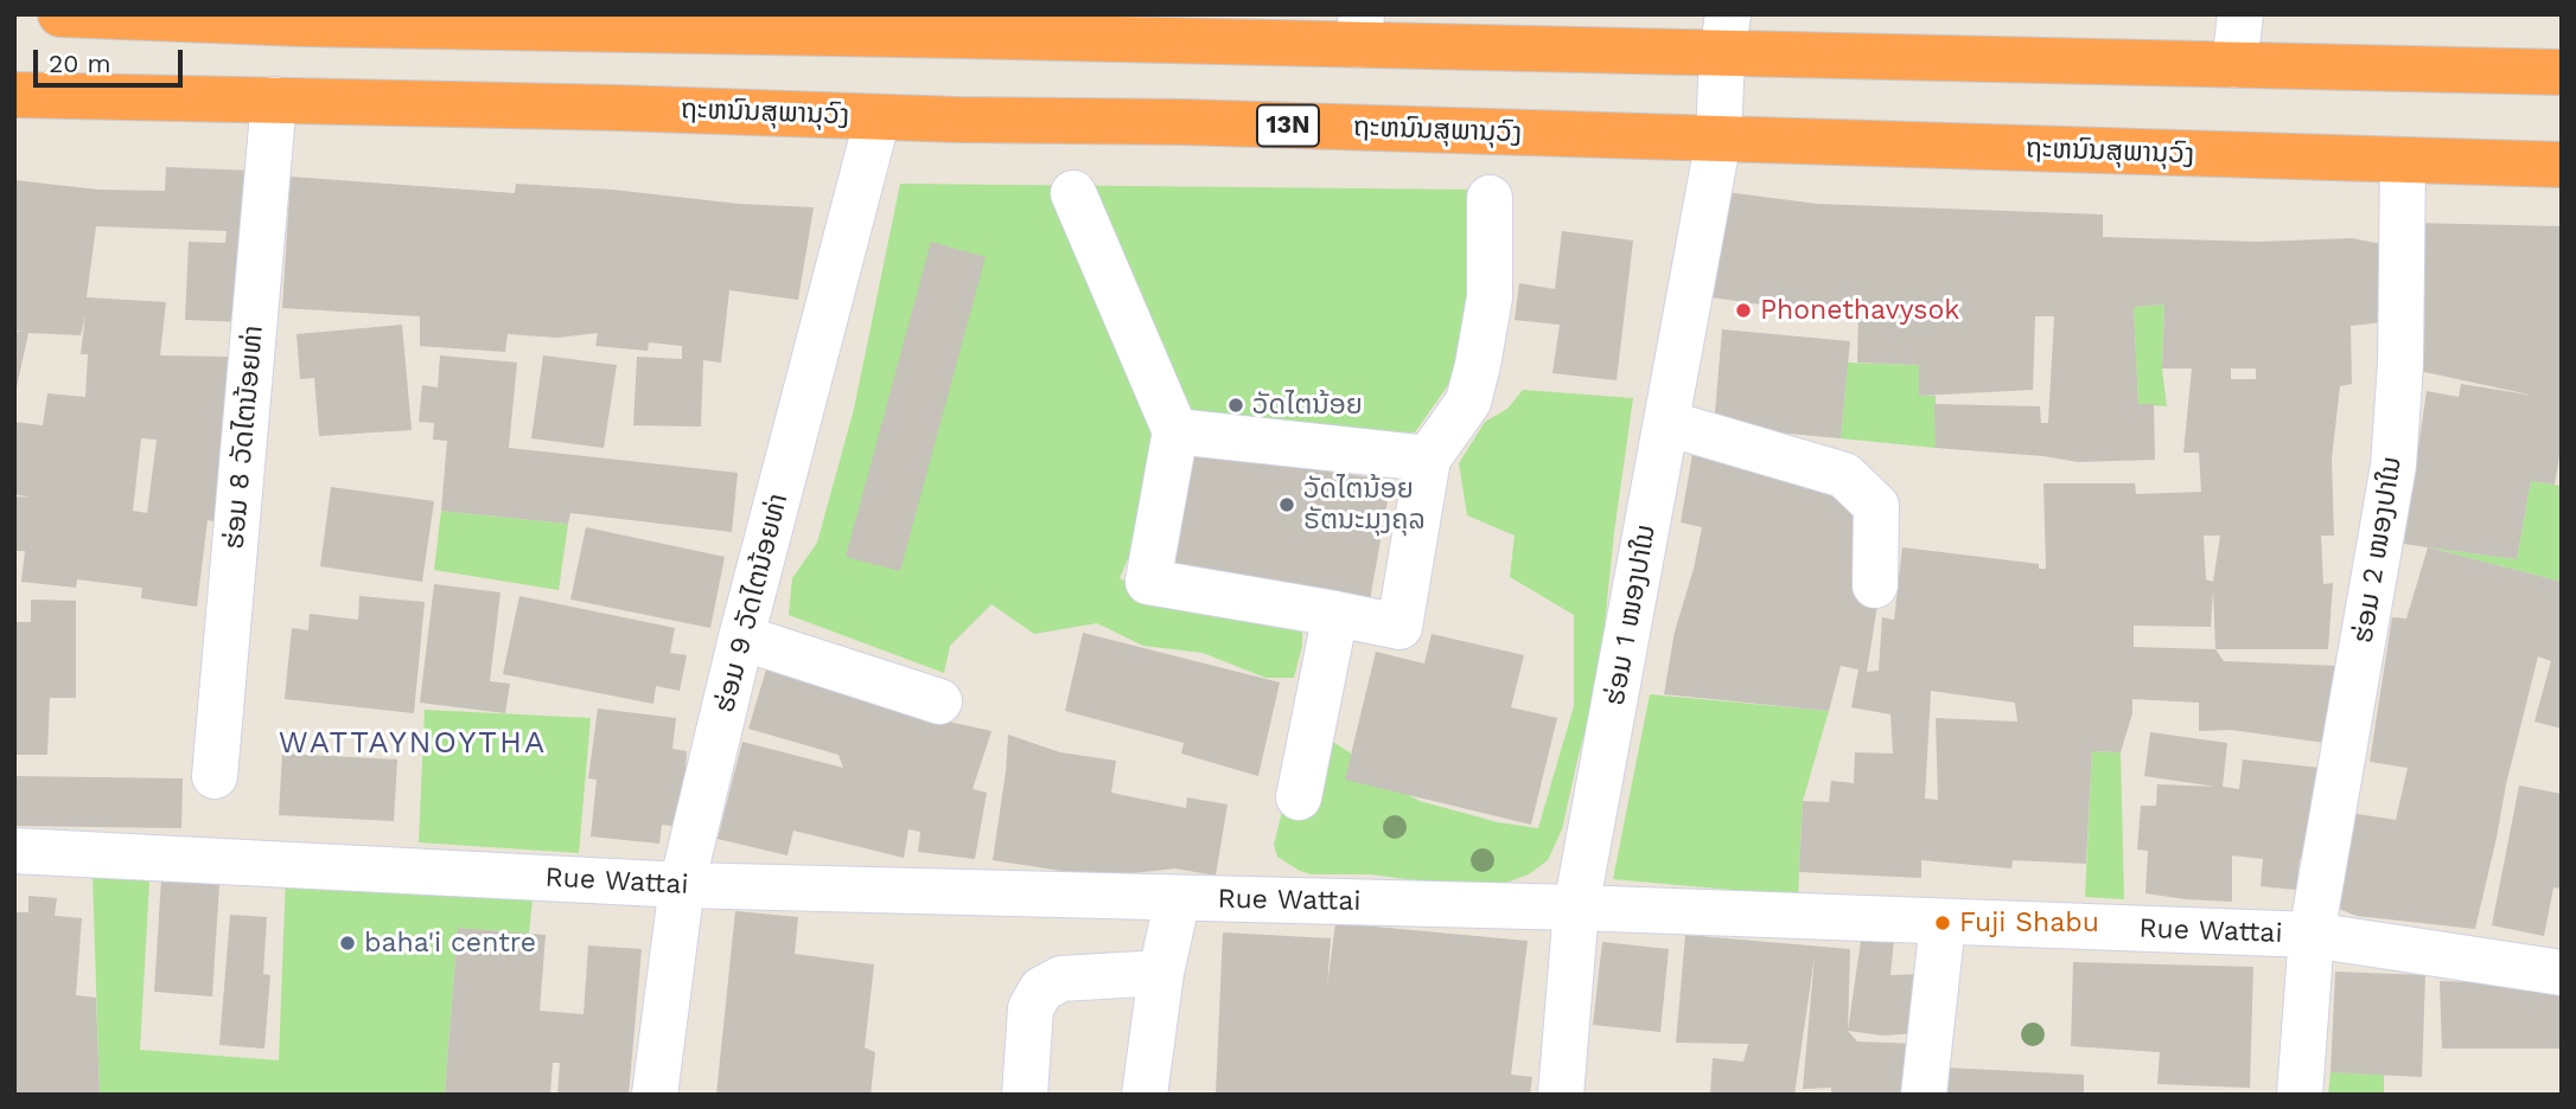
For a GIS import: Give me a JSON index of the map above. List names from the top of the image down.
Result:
{
  "streets": {
    "highway": ["ຖະຫນົນສຸພານຸວົງ", "13N"],
    "street": [
      "ຮ່ອມ 8 ວັດໄຕນ້ອຍທ່າ",
      "ຮ່ອມ 2 ໜອງປາໃນ",
      "ຮ່ອມ 9 ວັດໄຕນ້ອຍທ່າ",
      "ຮ່ອມ 1 ໜອງປາໃນ",
      "Rue Wattai"
    ]
  },
  "crossings": [
    ["ຖະຫນົນສຸພານຸວົງ", "ຮ່ອມ 8 ວັດໄຕນ້ອຍທ່າ"],
    ["ຖະຫນົນສຸພານຸວົງ", "ຮ່ອມ 2 ໜອງປາໃນ"],
    ["ຖະຫນົນສຸພານຸວົງ", "ຮ່ອມ 9 ວັດໄຕນ້ອຍທ່າ"],
    ["ຖະຫນົນສຸພານຸວົງ", "ຮ່ອມ 1 ໜອງປາໃນ"],
    ["ຮ່ອມ 2 ໜອງປາໃນ", "Rue Wattai"],
    ["ຮ່ອມ 9 ວັດໄຕນ້ອຍທ່າ", "Rue Wattai"],
    ["ຮ່ອມ 1 ໜອງປາໃນ", "Rue Wattai"]
  ],
  "districts": ["WATTAYNOYTHA"],
  "places": [
    "Phonethavysok",
    "ວັດໄຕນ້ອຍ",
    "ວັດໄຕນ້ອຍ ຣັຕນະມຸງຄຸລ",
    "Fuji Shabu",
    "baha'i centre"
  ],
  "scale_bar": "20 m"
}
